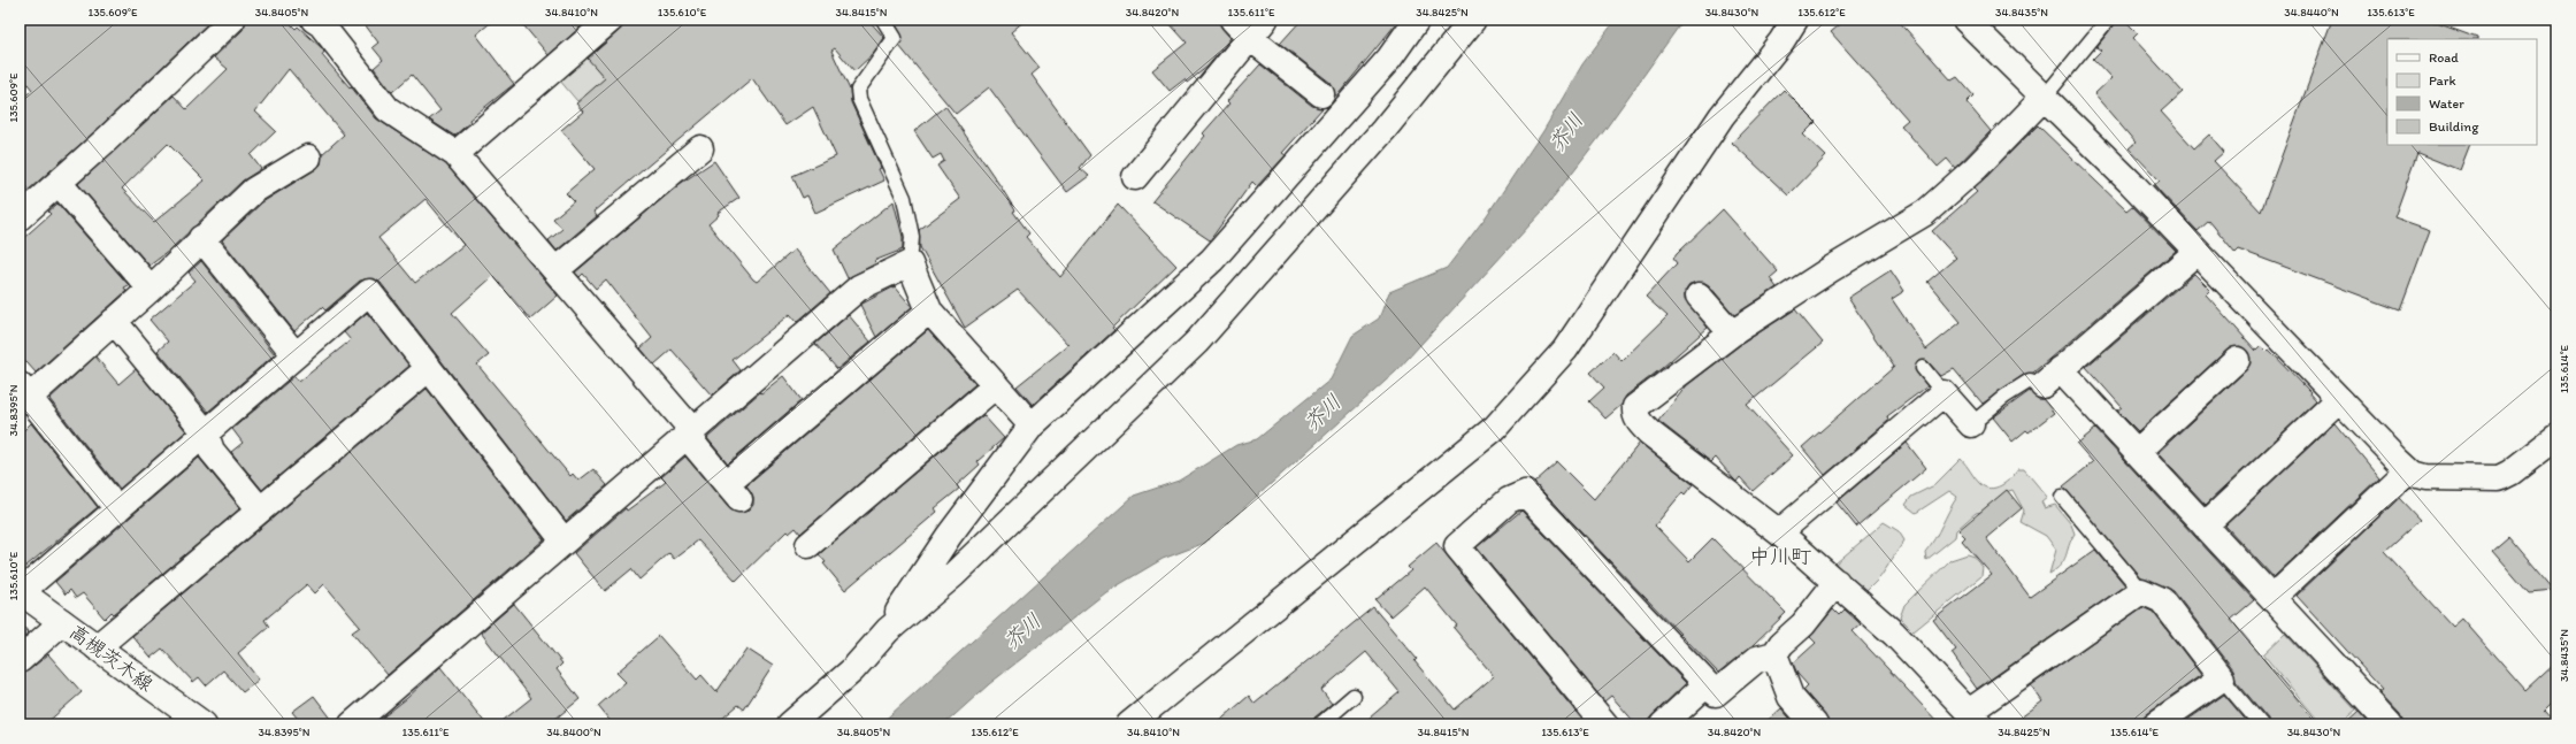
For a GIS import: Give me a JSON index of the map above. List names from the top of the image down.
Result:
{
  "streets": {
    "street": ["高槻茨木線"]
  },
  "districts": ["中川町"],
  "water": ["芥川"],
  "legend": [
    "Road",
    "Park",
    "Water",
    "Building"
  ],
  "coordinates": [
    "135.609°E",
    "34.8405°N",
    "34.8410°N",
    "135.610°E",
    "34.8415°N",
    "34.8420°N",
    "135.611°E",
    "34.8425°N",
    "34.8430°N",
    "135.612°E",
    "34.8435°N",
    "34.8440°N",
    "135.613°E",
    "135.614°E",
    "34.8395°N",
    "34.8400°N"
  ]
}
